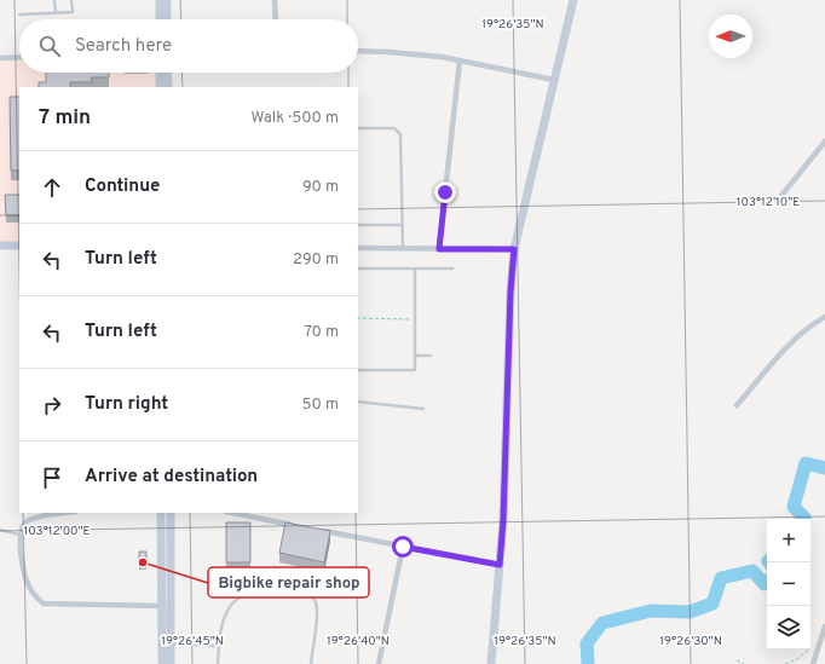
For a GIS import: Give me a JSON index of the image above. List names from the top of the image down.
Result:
{
  "places": ["Bigbike repair shop"],
  "north": "left",
  "page": {
    "search": "Search here",
    "heading": ["7 min", "Walk · 500 m"],
    "list": [
      ["Continue", "90 m"],
      ["Turn left", "290 m"],
      ["Turn left", "70 m"],
      ["Turn right", "50 m"],
      "Arrive at destination"
    ],
    "map_buttons": ["+", "−"]
  },
  "coordinates": [
    "19°26'35\"N",
    "103°12'10\"E",
    "103°12'00\"E",
    "19°26'45\"N",
    "19°26'40\"N",
    "19°26'30\"N"
  ]
}
